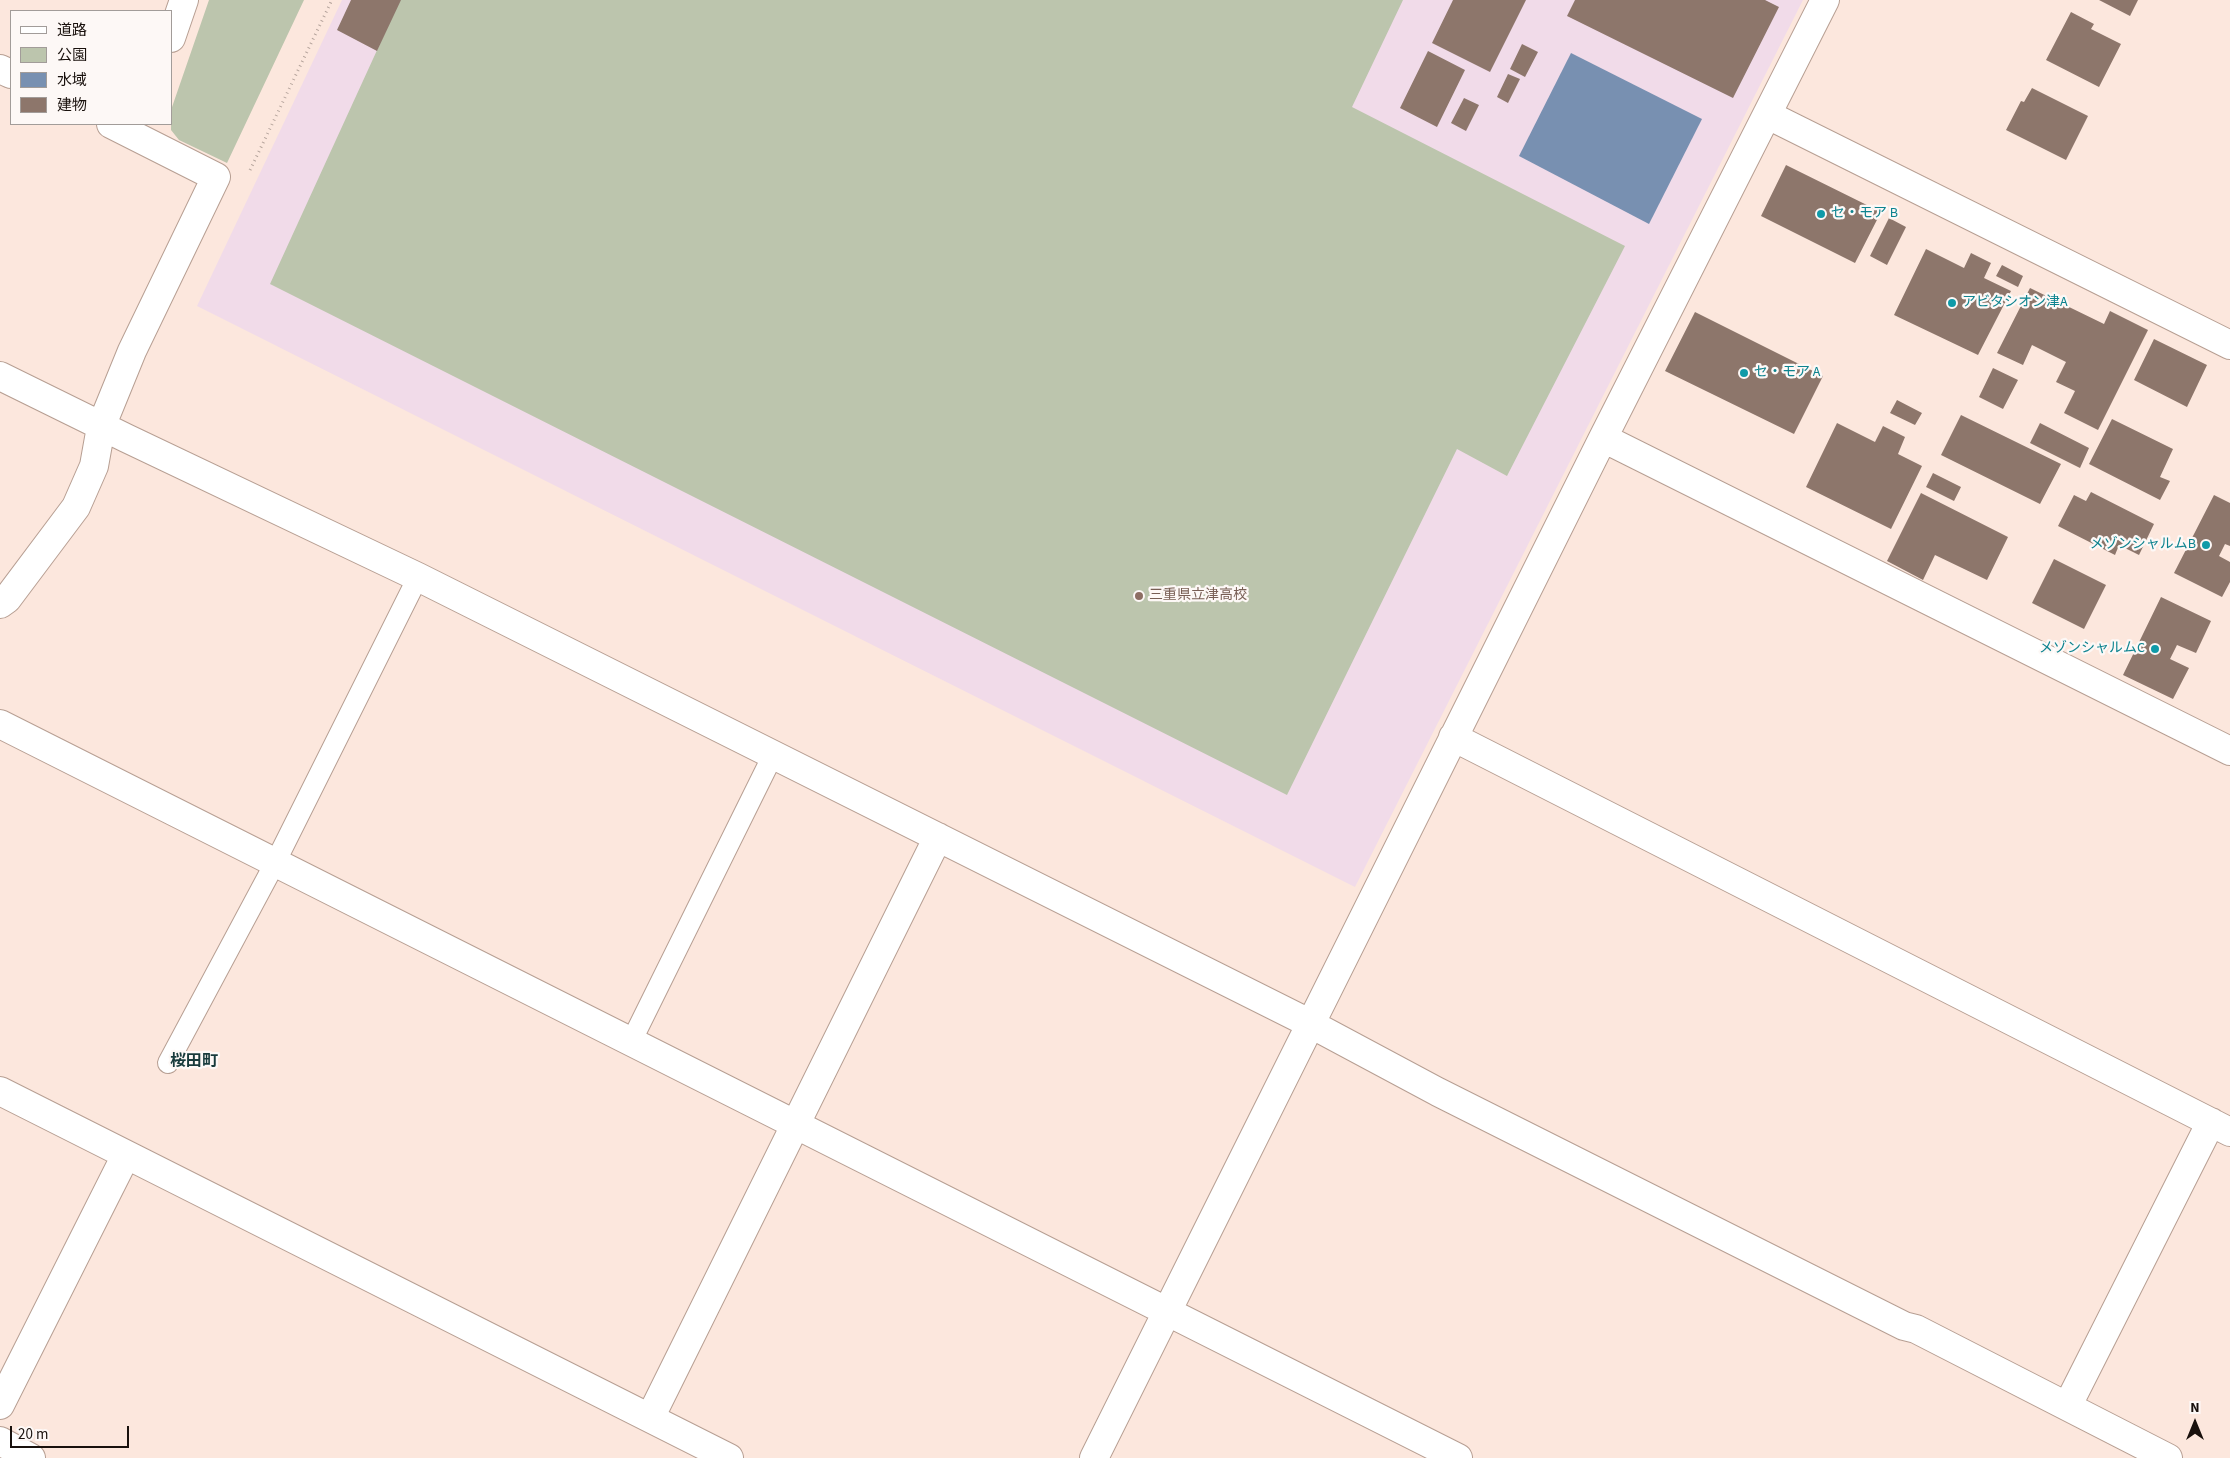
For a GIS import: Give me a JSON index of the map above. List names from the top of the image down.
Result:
{
  "districts": ["桜田町"],
  "places": [
    "セ・モア B",
    "アビタシオン津A",
    "セ・モア A",
    "メゾンシャルムB",
    "三重県立津高校",
    "メゾンシャルムC"
  ],
  "legend": [
    "道路",
    "公園",
    "水域",
    "建物"
  ],
  "scale_bar": "20 m",
  "north": "top"
}
